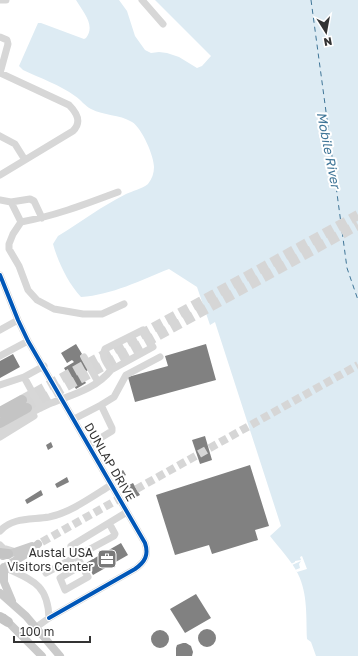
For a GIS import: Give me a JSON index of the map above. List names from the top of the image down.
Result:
{
  "streets": {
    "street": ["DUNLAP DRIVE"]
  },
  "water": ["Mobile River"],
  "places": {
    "office": ["Austal USA Visitors Center"]
  },
  "scale_bar": "100 m",
  "north": "bottom"
}
